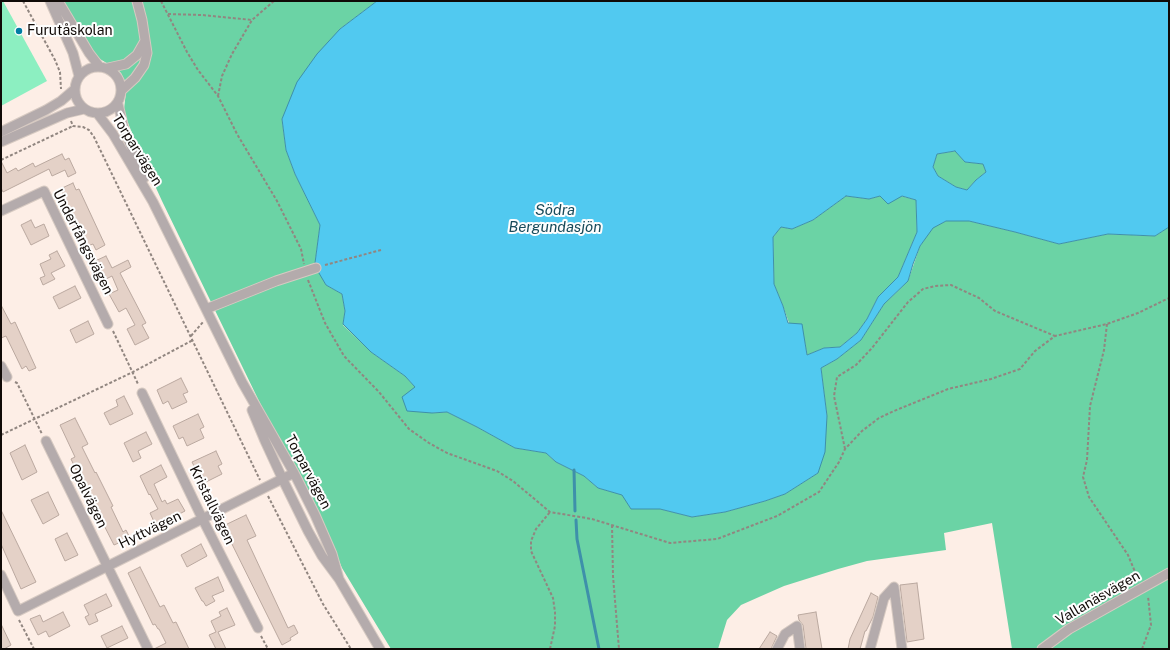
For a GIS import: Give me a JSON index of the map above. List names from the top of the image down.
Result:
{
  "streets": {
    "street": [
      "Torparvägen",
      "Underfångsvägen",
      "Opalvägen",
      "Kristallvägen",
      "Hyttvägen",
      "Vallanäsvägen"
    ]
  },
  "crossings": [
    ["Torparvägen", "Hyttvägen"],
    ["Opalvägen", "Hyttvägen"],
    ["Kristallvägen", "Hyttvägen"]
  ],
  "water": ["Södra Bergundasjön"],
  "places": ["Furutåskolan"]
}
